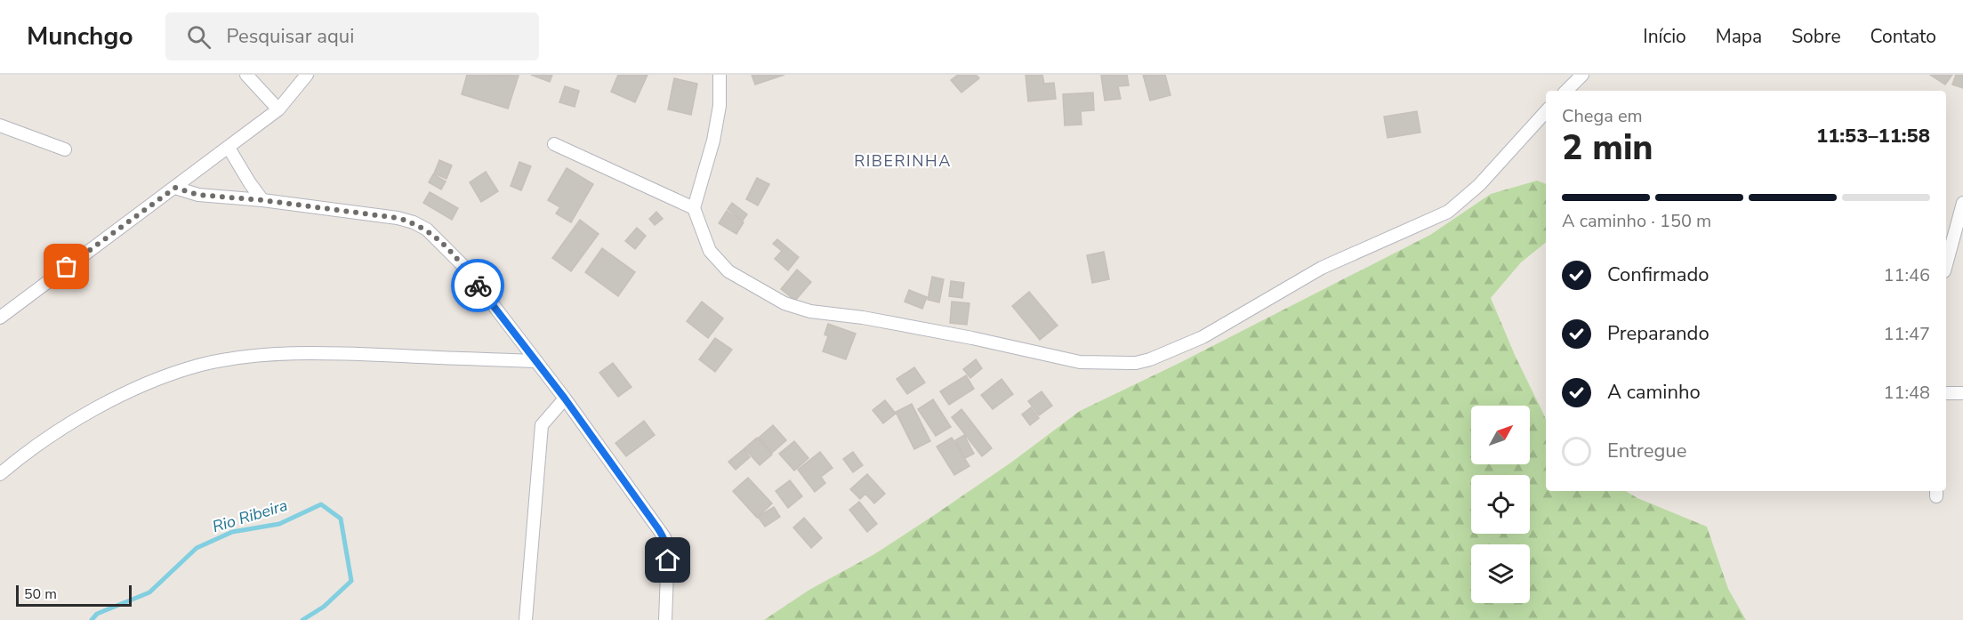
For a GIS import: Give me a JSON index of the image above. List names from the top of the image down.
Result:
{
  "districts": ["RIBERINHA"],
  "water": ["Rio Ribeira"],
  "scale_bar": "50 m",
  "north": "top right",
  "page": {
    "header": "Munchgo",
    "search": "Pesquisar aqui",
    "nav": [
      "Início",
      "Mapa",
      "Sobre",
      "Contato"
    ],
    "heading": ["2 min", "Chega em", "11:53–11:58"],
    "bar": "A caminho · 150 m",
    "list": [
      ["Confirmado", "11:46"],
      ["Preparando", "11:47"],
      ["A caminho", "11:48"],
      "Entregue"
    ],
    "scale": "50 m"
  }
}
